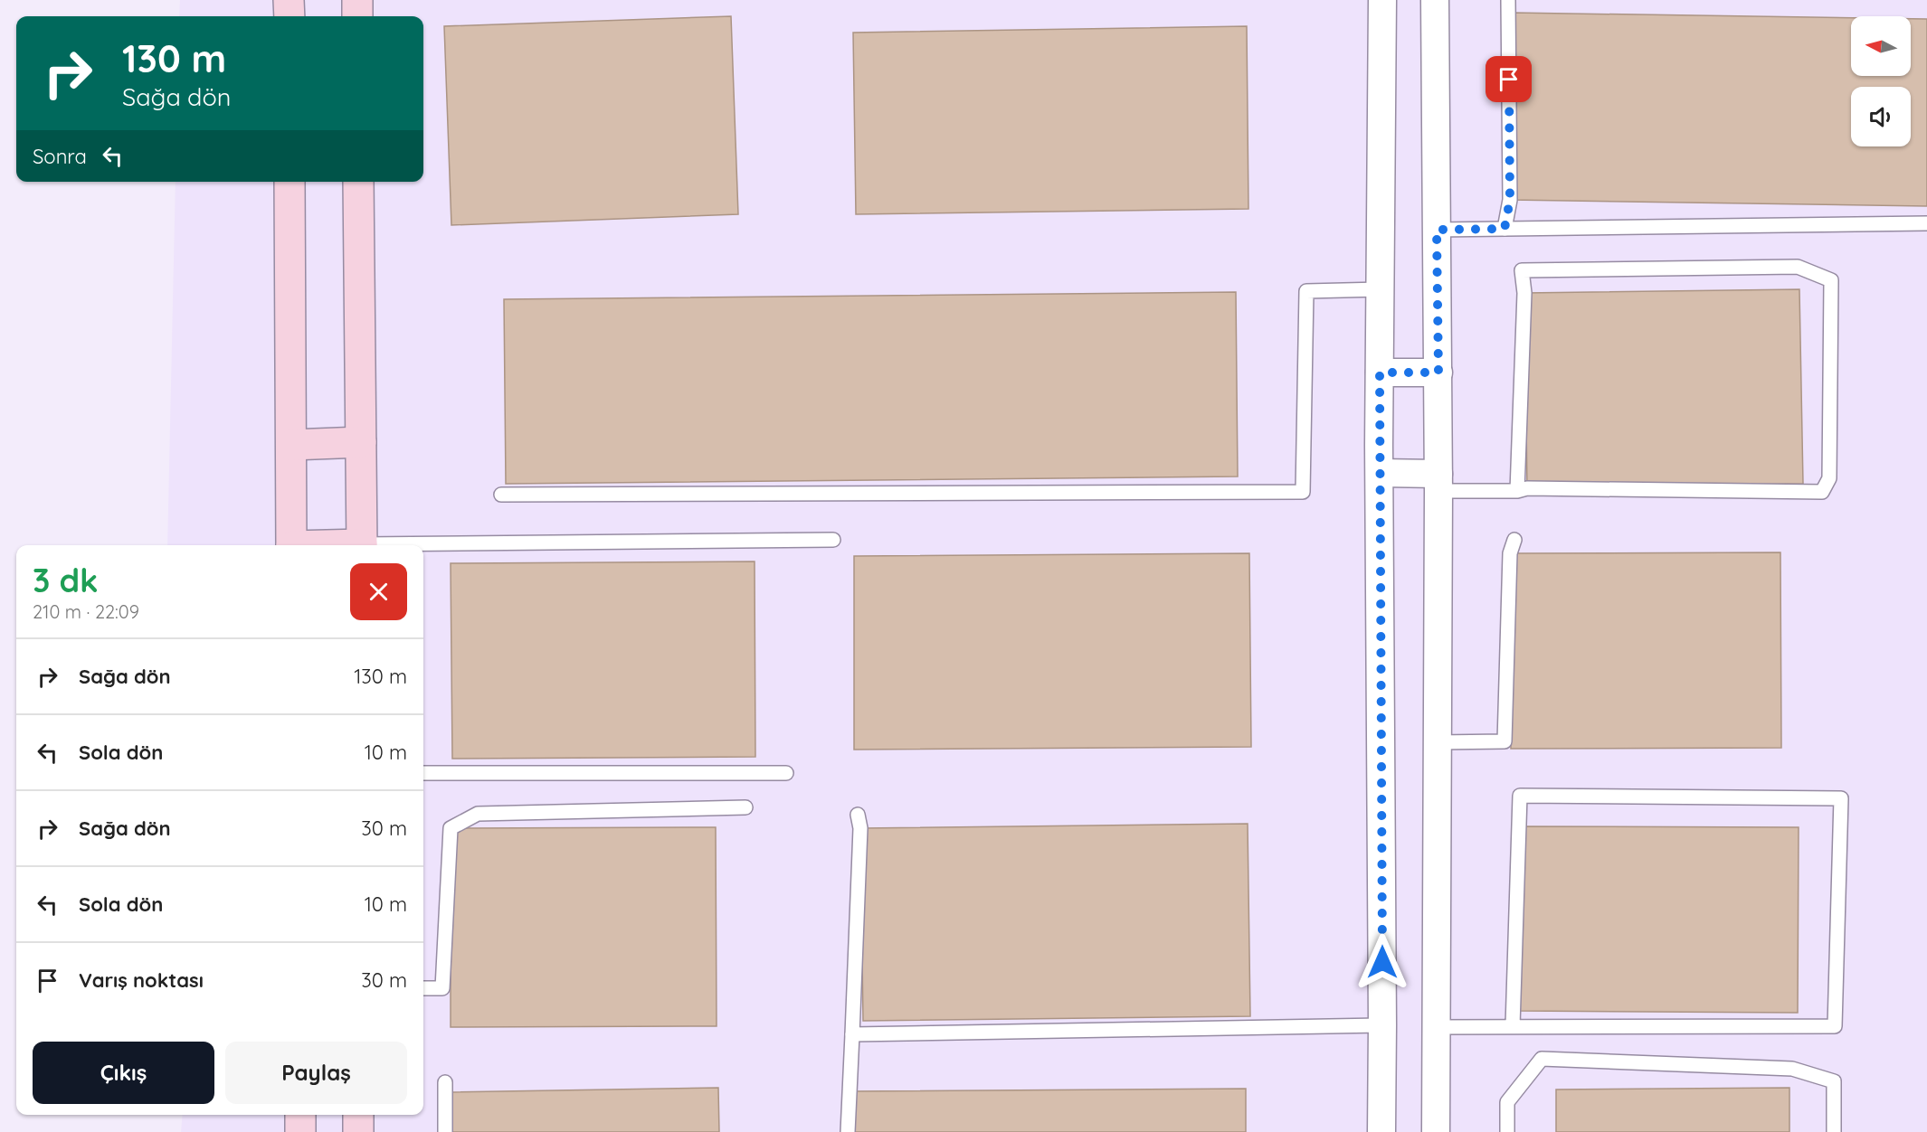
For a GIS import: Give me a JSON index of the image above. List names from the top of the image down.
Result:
{
  "north": "left",
  "page": {
    "turn": ["130 m", "Sağa dön"],
    "then": "Sonra",
    "heading": ["3 dk", "210 m · 22:09"],
    "list": [
      {
        "name": "Sağa dön",
        "value": "130 m"
      },
      {
        "name": "Sola dön",
        "value": "10 m"
      },
      {
        "name": "Sağa dön",
        "value": "30 m"
      },
      {
        "name": "Sola dön",
        "value": "10 m"
      },
      {
        "name": "Varış noktası",
        "value": "30 m"
      }
    ],
    "buttons": ["Çıkış", "Paylaş"]
  }
}
